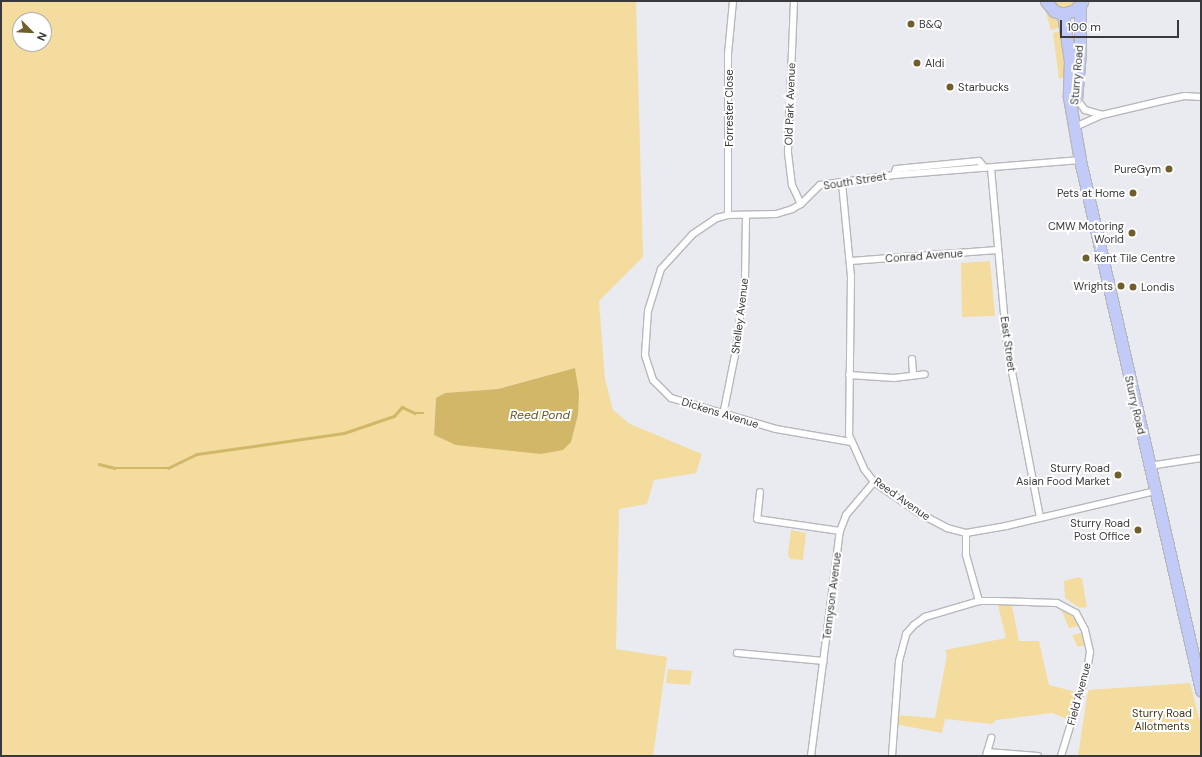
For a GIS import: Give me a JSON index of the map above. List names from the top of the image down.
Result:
{
  "streets": {
    "highway": ["Sturry Road"],
    "street": [
      "Old Park Avenue",
      "Forrester Close",
      "South Street",
      "Conrad Avenue",
      "Shelley Avenue",
      "East Street",
      "Dickens Avenue",
      "Reed Avenue",
      "Tennyson Avenue",
      "Field Avenue"
    ]
  },
  "crossings": [
    ["Sturry Road", "South Street"],
    ["Sturry Road", "Reed Avenue"],
    ["Old Park Avenue", "South Street"],
    ["Forrester Close", "South Street"],
    ["Forrester Close", "Dickens Avenue"],
    ["South Street", "Shelley Avenue"],
    ["South Street", "East Street"],
    ["South Street", "Dickens Avenue"],
    ["South Street", "Reed Avenue"],
    ["Conrad Avenue", "East Street"],
    ["Conrad Avenue", "Reed Avenue"],
    ["Shelley Avenue", "Dickens Avenue"],
    ["East Street", "Reed Avenue"],
    ["Dickens Avenue", "Reed Avenue"],
    ["Reed Avenue", "Tennyson Avenue"]
  ],
  "water": ["Reed Pond"],
  "parks": ["Sturry Road Allotments"],
  "places": [
    "B&Q",
    "Aldi",
    "Starbucks",
    "PureGym",
    "Pets at Home",
    "CMW Motoring World",
    "Kent Tile Centre",
    "Wrights",
    "Londis",
    "Sturry Road Asian Food Market",
    "Sturry Road Post Office"
  ],
  "scale_bar": "100 m",
  "north": "bottom right"
}
